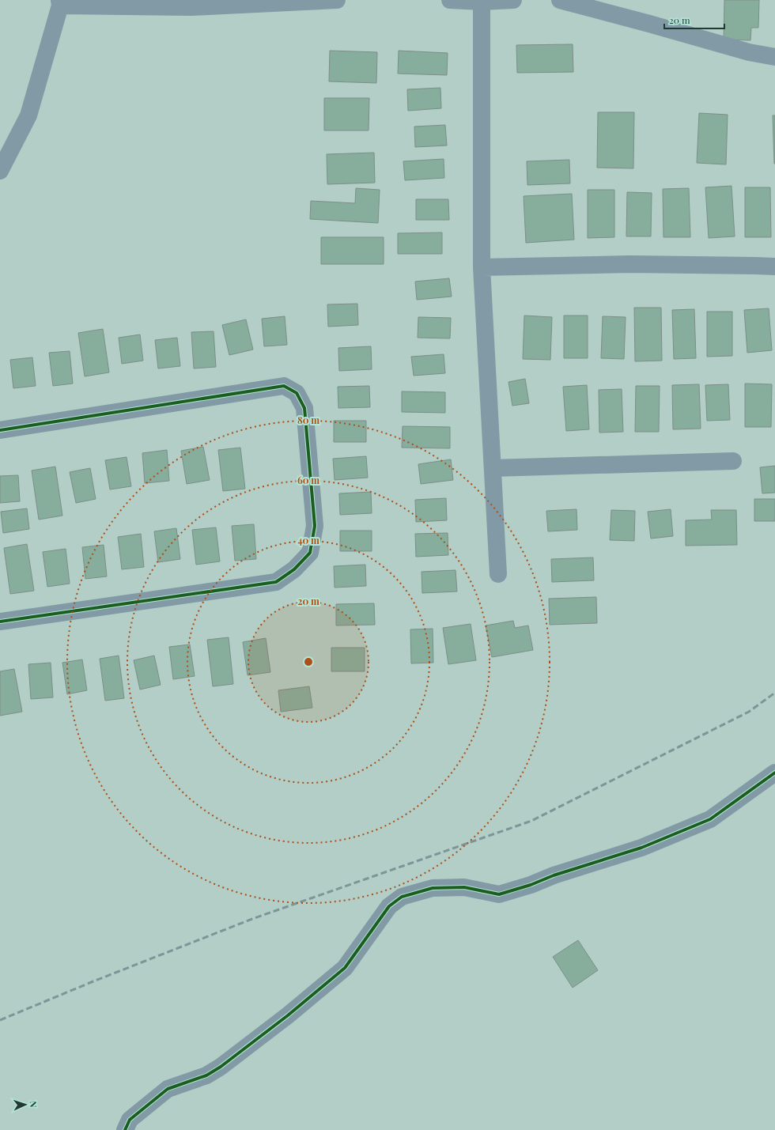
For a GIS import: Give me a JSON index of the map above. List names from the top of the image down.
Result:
{
  "scale_bar": "20 m",
  "north": "right",
  "rings": [
    "80 m",
    "60 m",
    "40 m",
    "20 m"
  ]
}
